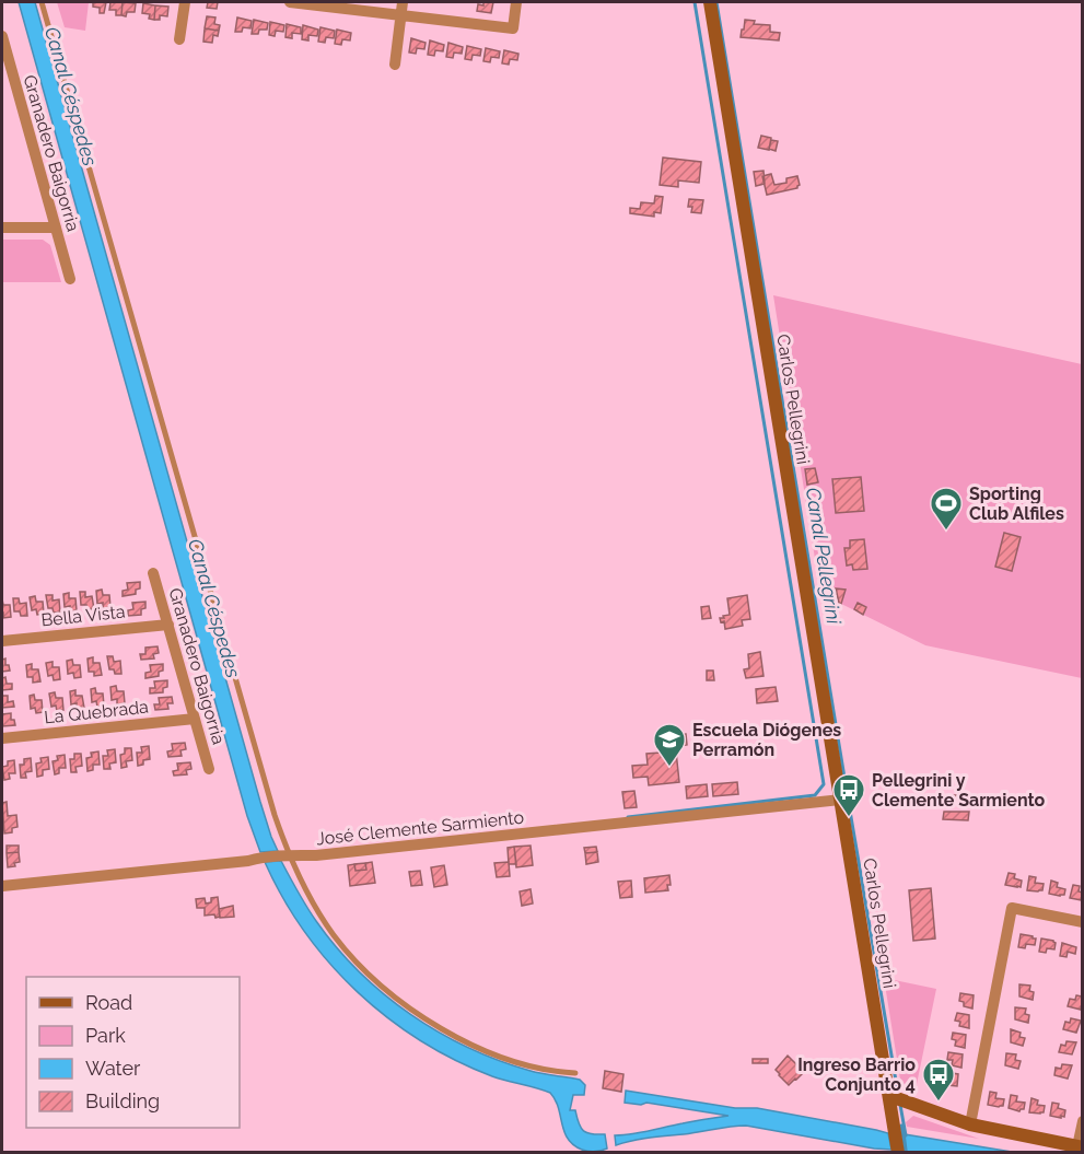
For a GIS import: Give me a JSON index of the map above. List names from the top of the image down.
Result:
{
  "streets": {
    "main road": ["Carlos Pellegrini"],
    "street": [
      "Granadero Baigorria",
      "Bella Vista",
      "La Quebrada",
      "José Clemente Sarmiento"
    ]
  },
  "crossings": [
    ["Granadero Baigorria", "Bella Vista"],
    ["Granadero Baigorria", "La Quebrada"],
    ["Carlos Pellegrini", "José Clemente Sarmiento"]
  ],
  "water": ["Canal Céspedes", "Canal Pellegrini"],
  "places": {
    "sports": ["Sporting Club Alfiles"],
    "school or university": ["Escuela Diógenes Perramón"],
    "bus stop": ["Pellegrini y Clemente Sarmiento", "Ingreso Barrio Conjunto 4"]
  },
  "legend": [
    "Road",
    "Park",
    "Water",
    "Building"
  ]
}
